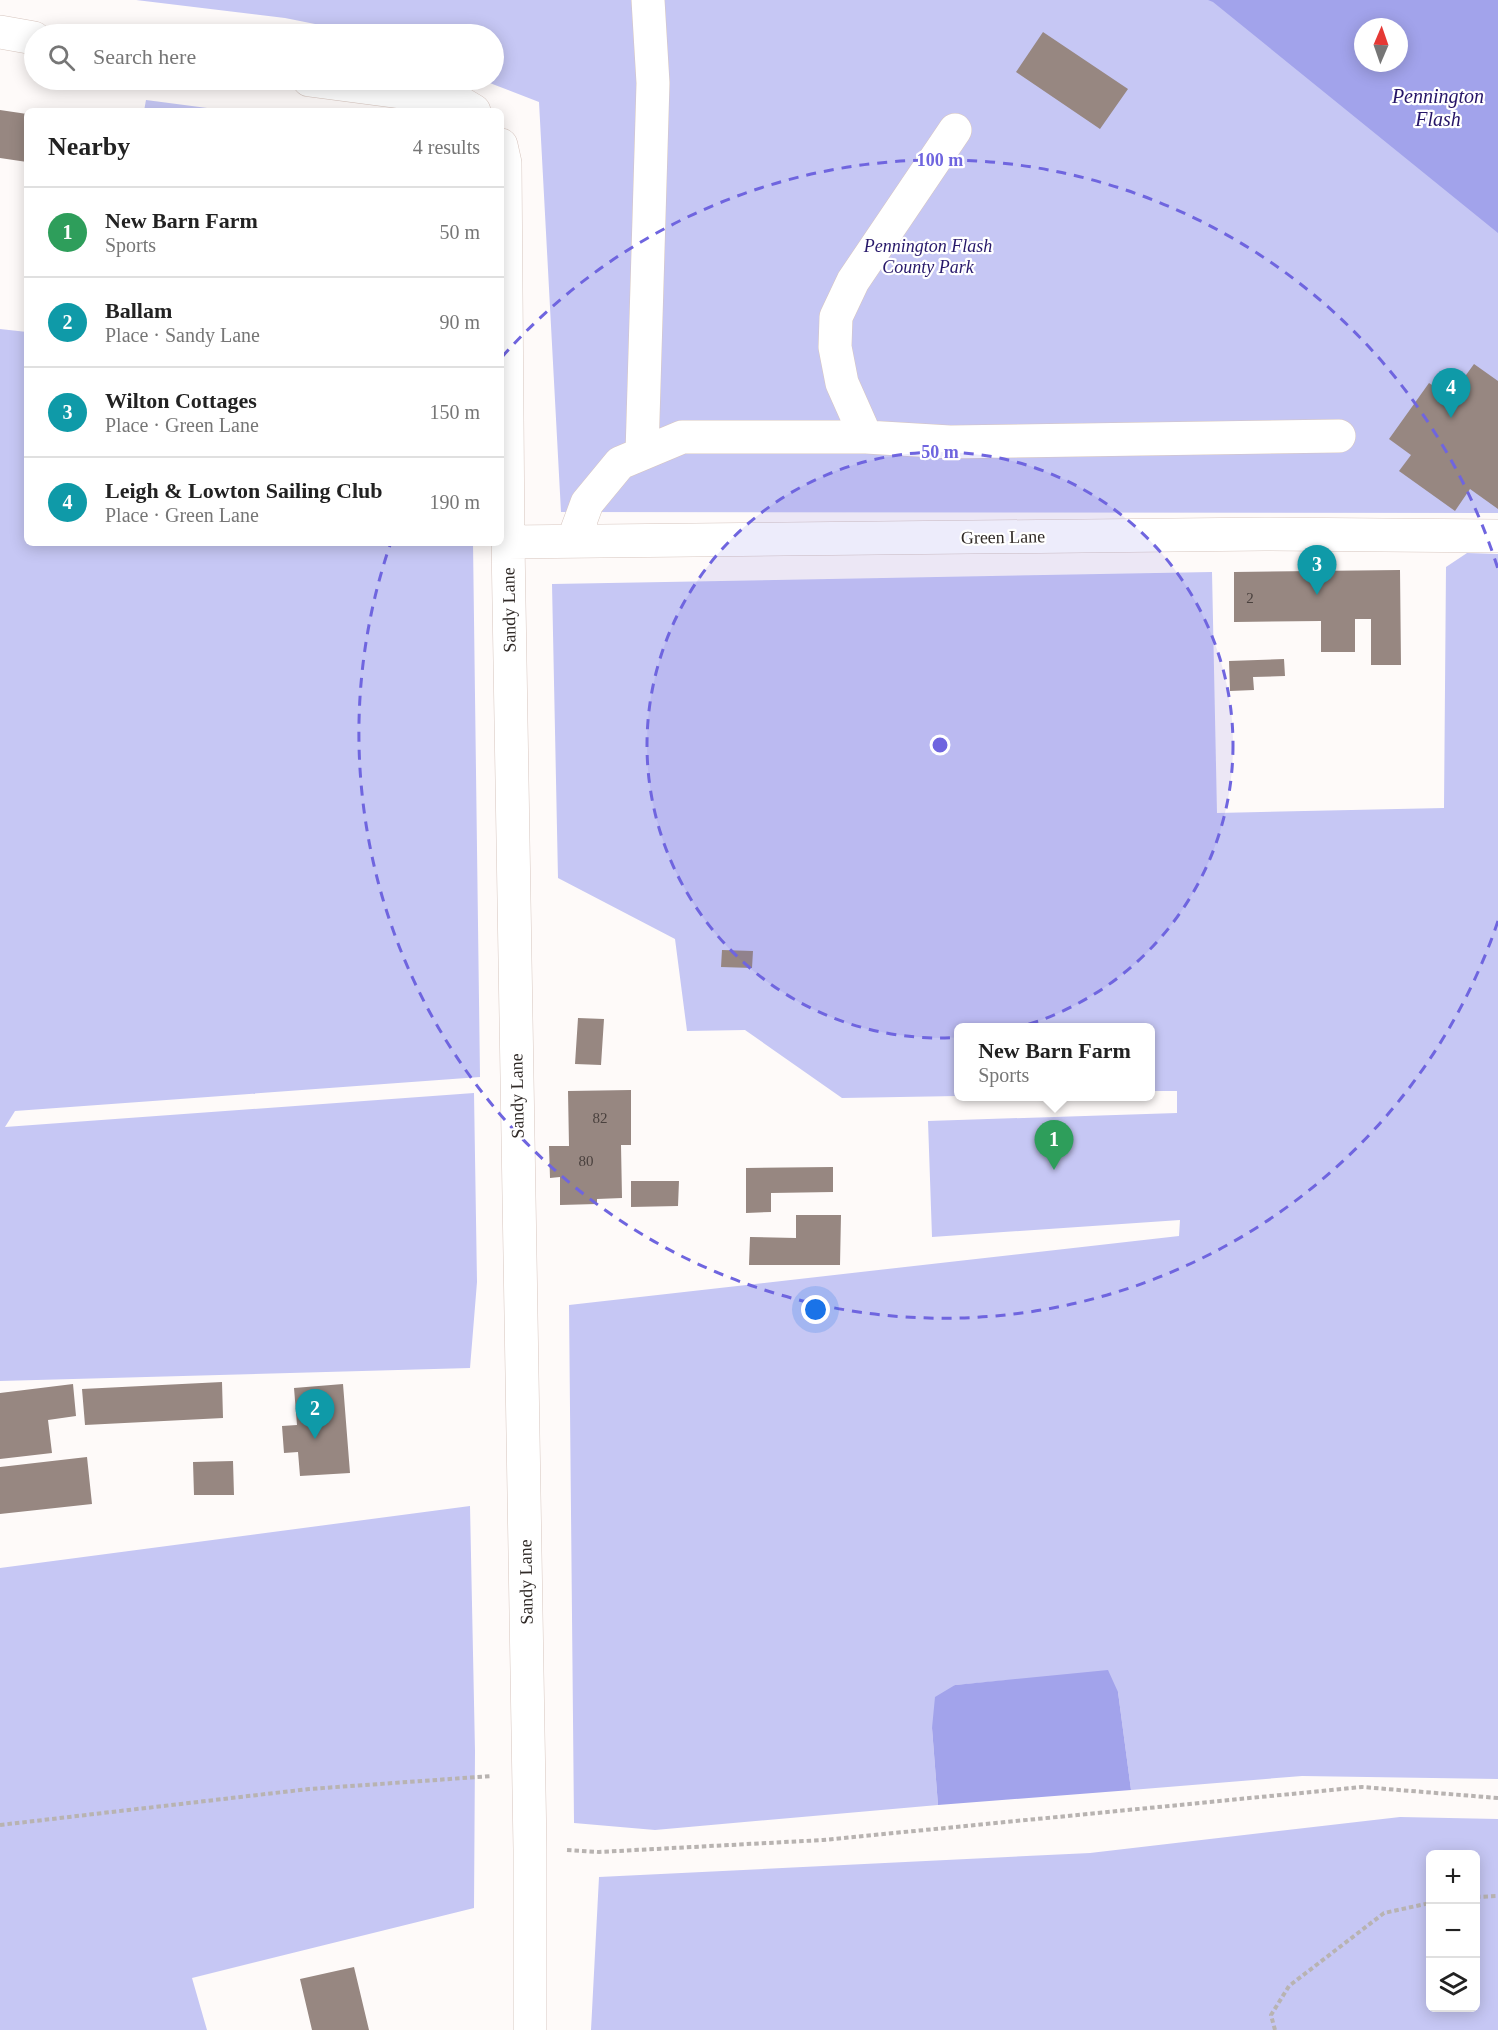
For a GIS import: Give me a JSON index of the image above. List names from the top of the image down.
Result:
{
  "streets": {
    "street": ["Green Lane", "Sandy Lane"]
  },
  "crossings": [
    ["Green Lane", "Sandy Lane"]
  ],
  "water": ["Pennington Flash"],
  "parks": ["Pennington Flash County Park"],
  "house_numbers": ["2", "82", "80"],
  "north": "top",
  "page": {
    "search": "Search here",
    "heading": ["Nearby", "4 results"],
    "list": [
      {
        "mark": "1",
        "name": "New Barn Farm",
        "note": "Sports",
        "value": "50 m"
      },
      {
        "mark": "2",
        "name": "Ballam",
        "note": "Place · Sandy Lane",
        "value": "90 m"
      },
      {
        "mark": "3",
        "name": "Wilton Cottages",
        "note": "Place · Green Lane",
        "value": "150 m"
      },
      {
        "mark": "4",
        "name": "Leigh & Lowton Sailing Club",
        "note": "Place · Green Lane",
        "value": "190 m"
      }
    ],
    "pins": [
      "4",
      "3",
      "1",
      "2"
    ],
    "popup": ["New Barn Farm", "Sports"],
    "map_buttons": ["+", "−"]
  },
  "rings": ["100 m", "50 m"]
}
